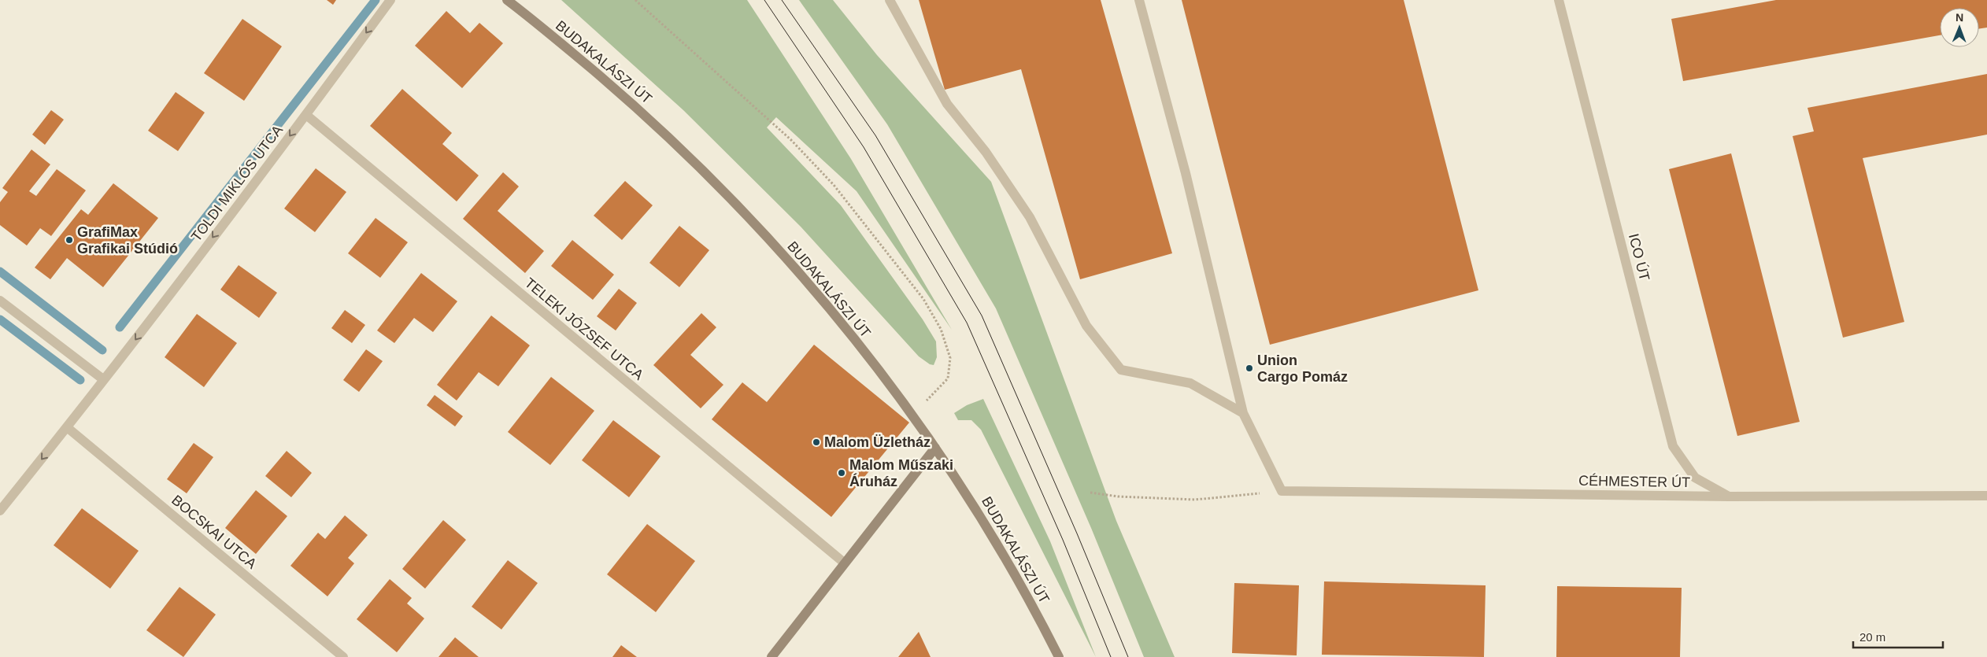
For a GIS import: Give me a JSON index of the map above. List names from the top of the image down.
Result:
{
  "streets": {
    "main road": ["BUDAKALÁSZI ÚT"],
    "street": [
      "TOLDI MIKLÓS UTCA",
      "ICO ÚT",
      "TELEKI JÓZSEF UTCA",
      "CÉHMESTER ÚT",
      "BOCSKAI UTCA"
    ]
  },
  "crossings": [
    ["TOLDI MIKLÓS UTCA", "TELEKI JÓZSEF UTCA"],
    ["TOLDI MIKLÓS UTCA", "BOCSKAI UTCA"],
    ["ICO ÚT", "CÉHMESTER ÚT"]
  ],
  "one_way": ["TOLDI MIKLÓS UTCA"],
  "places": [
    "GrafiMax Grafikai Stúdió",
    "Union Cargo Pomáz",
    "Malom Üzletház",
    "Malom Műszaki Áruház"
  ],
  "scale_bar": "20 m",
  "north": "top"
}
